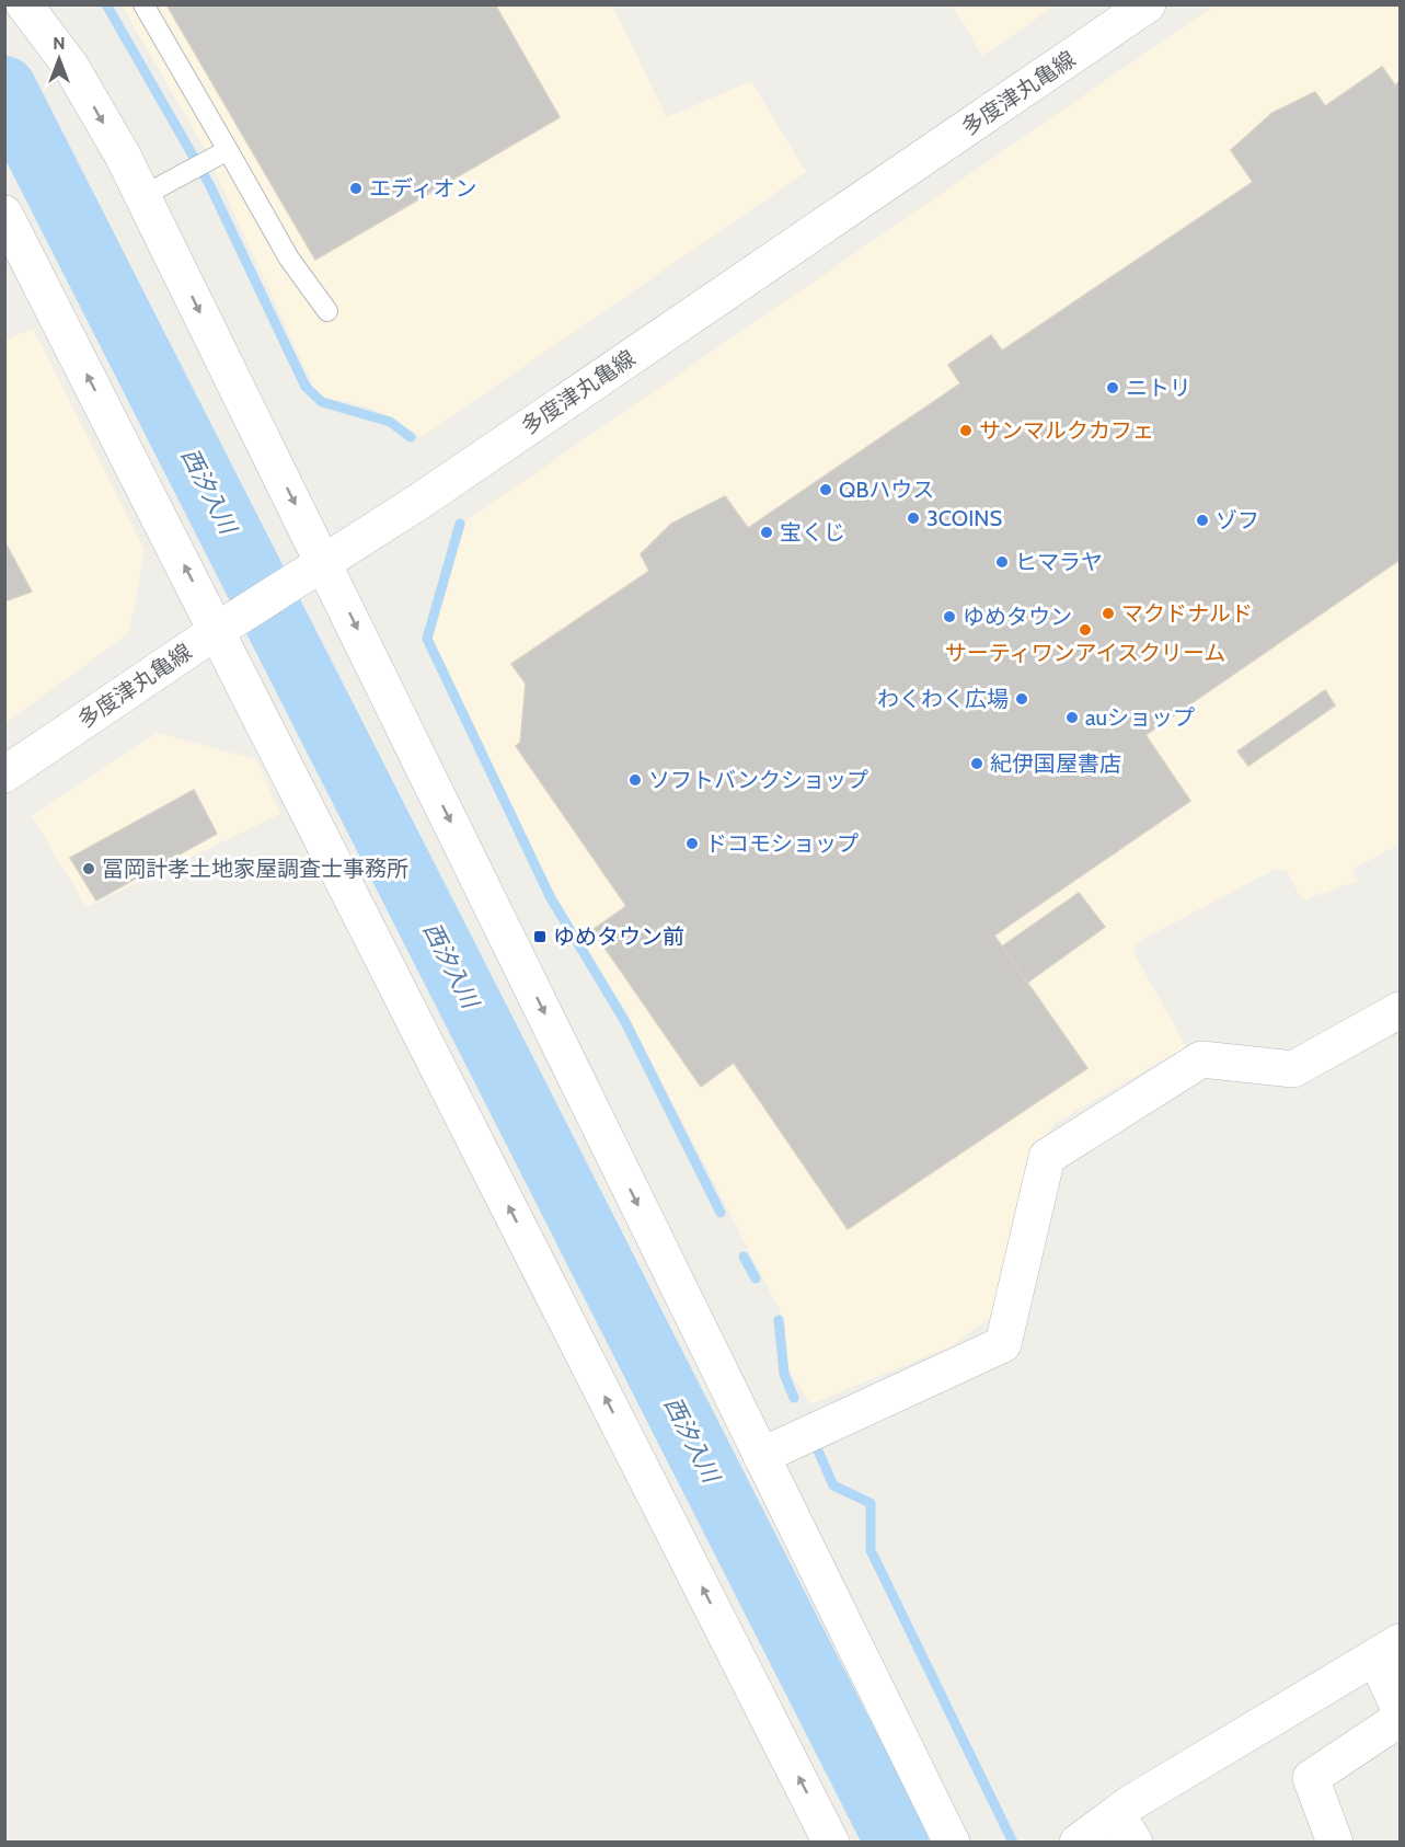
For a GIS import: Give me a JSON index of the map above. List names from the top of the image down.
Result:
{
  "streets": {
    "street": ["多度津丸亀線"]
  },
  "water": ["西汐入川"],
  "places": {
    "other": [
      "エディオン",
      "ニトリ",
      "サンマルクカフェ",
      "QBハウス",
      "3COINS",
      "ゾフ",
      "宝くじ",
      "ヒマラヤ",
      "マクドナルド",
      "ゆめタウン",
      "サーティワンアイスクリーム",
      "わくわく広場",
      "auショップ",
      "紀伊国屋書店",
      "ソフトバンクショップ",
      "ドコモショップ",
      "冨岡計孝土地家屋調査士事務所"
    ],
    "transit": ["ゆめタウン前"]
  },
  "north": "top"
}
